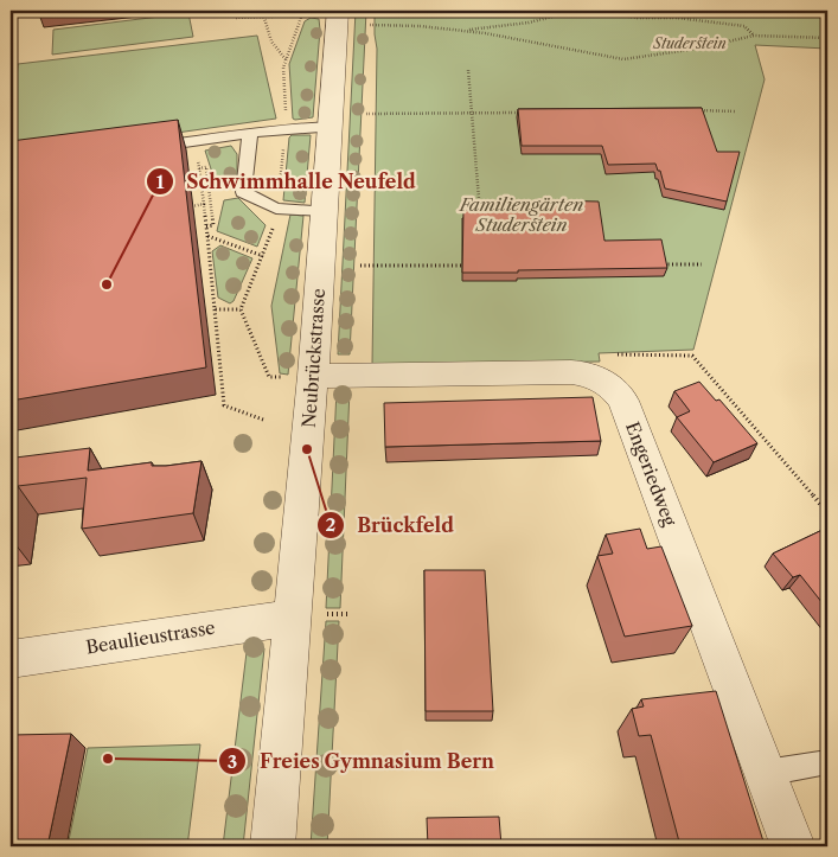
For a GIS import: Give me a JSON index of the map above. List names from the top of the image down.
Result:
{
  "streets": {
    "street": ["Neubrückstrasse", "Engeriedweg", "Beaulieustrasse"]
  },
  "crossings": [
    ["Neubrückstrasse", "Engeriedweg"],
    ["Neubrückstrasse", "Beaulieustrasse"]
  ],
  "parks": ["Studerstein", "Familiengärten Studerstein"],
  "places": ["Schwimmhalle Neufeld", "Brückfeld", "Freies Gymnasium Bern"]
}
